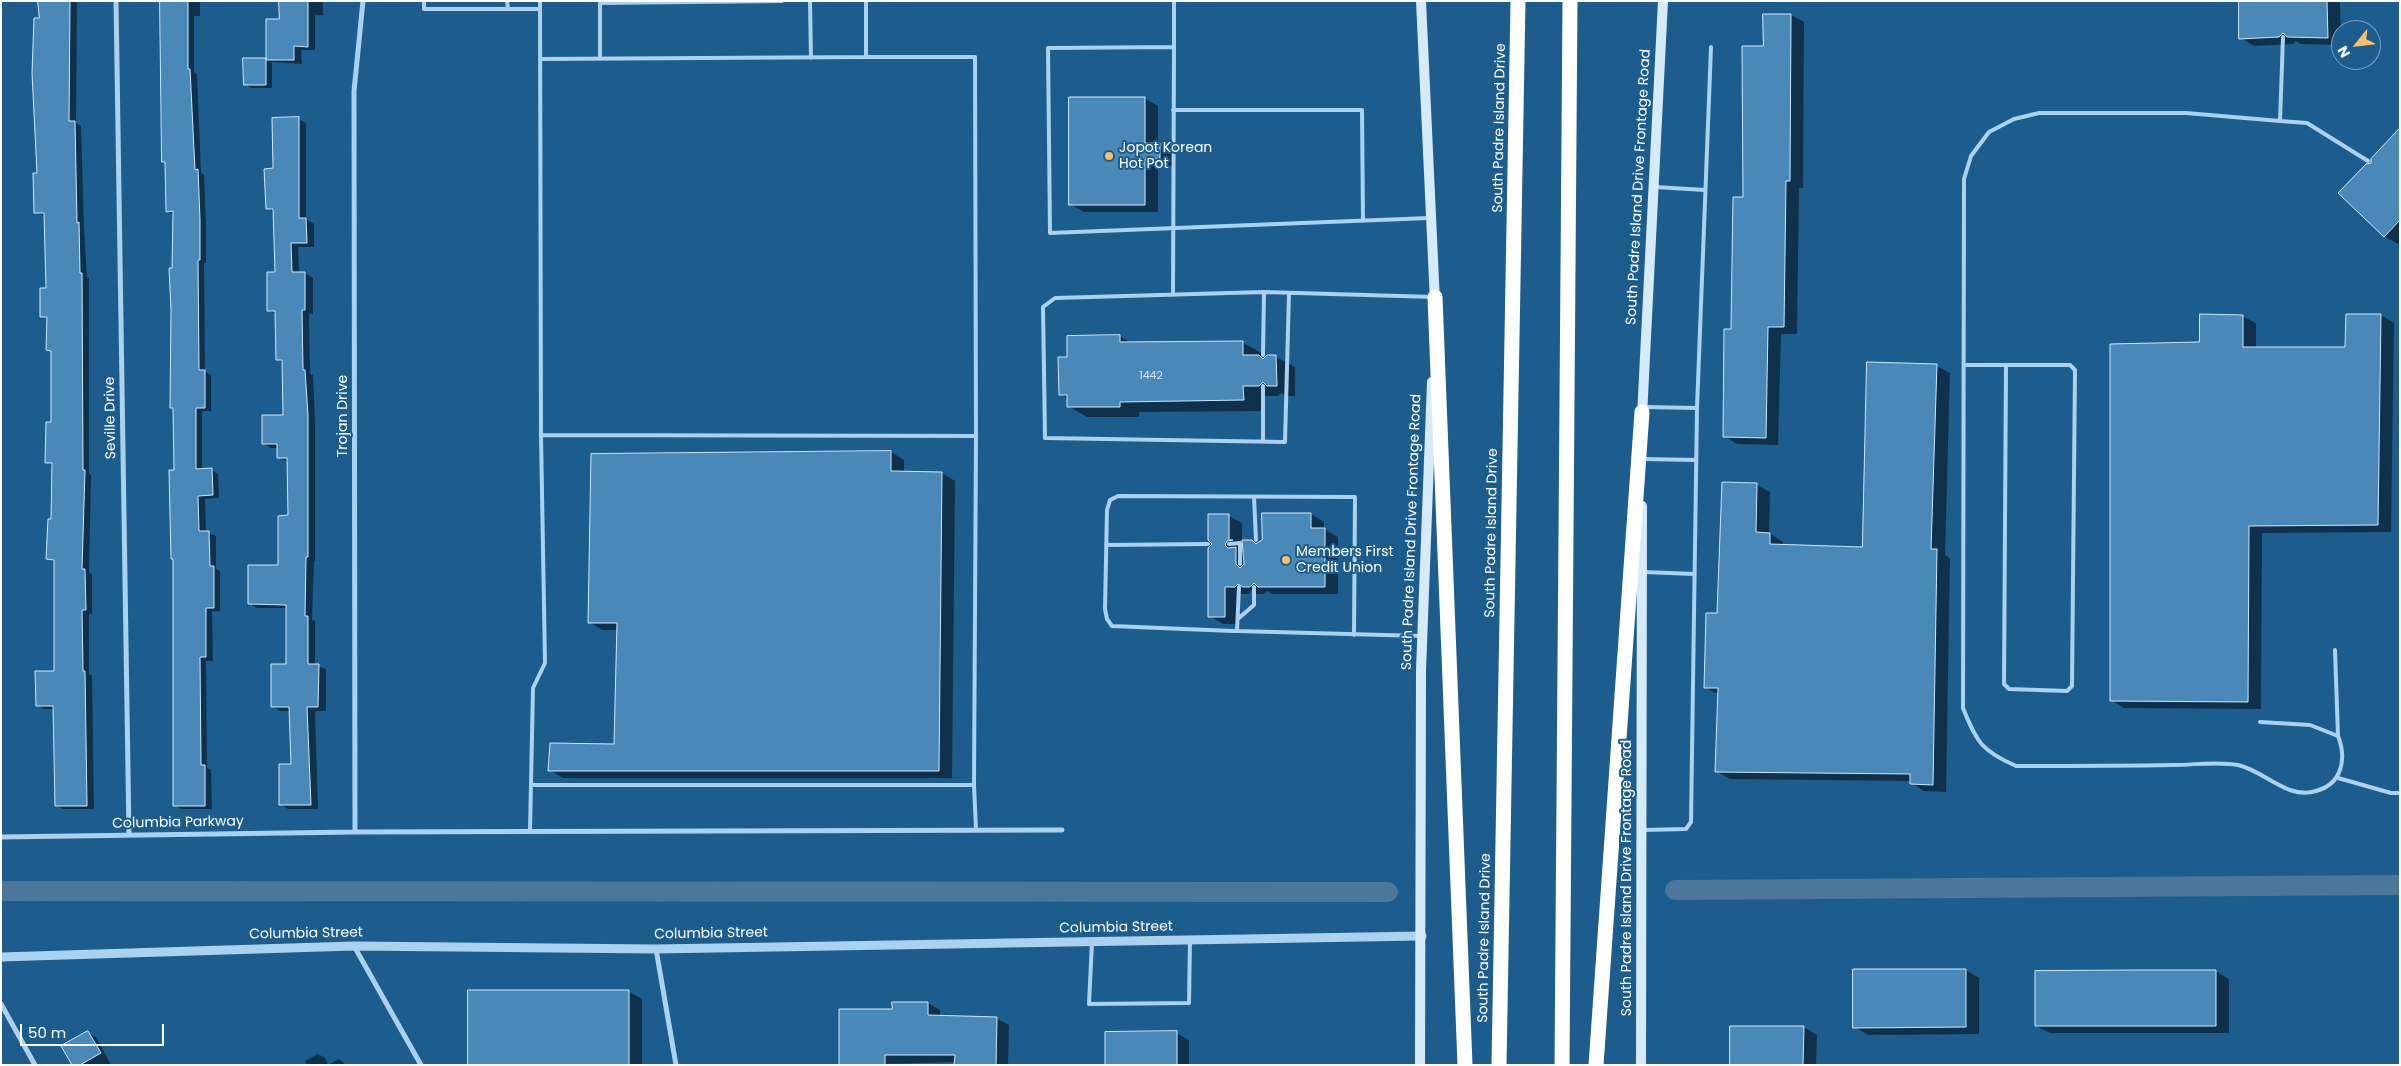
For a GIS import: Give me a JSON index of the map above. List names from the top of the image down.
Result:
{
  "streets": {
    "highway": ["South Padre Island Drive"],
    "main road": ["South Padre Island Drive Frontage Road"],
    "street": [
      "Trojan Drive",
      "Seville Drive",
      "Columbia Parkway",
      "Columbia Street"
    ]
  },
  "crossings": [
    ["South Padre Island Drive Frontage Road", "Columbia Street"],
    ["Trojan Drive", "Columbia Parkway"],
    ["Seville Drive", "Columbia Parkway"]
  ],
  "places": ["Jopot Korean Hot Pot", "Members First Credit Union"],
  "house_numbers": ["1442"],
  "scale_bar": "50 m",
  "north": "bottom left"
}
